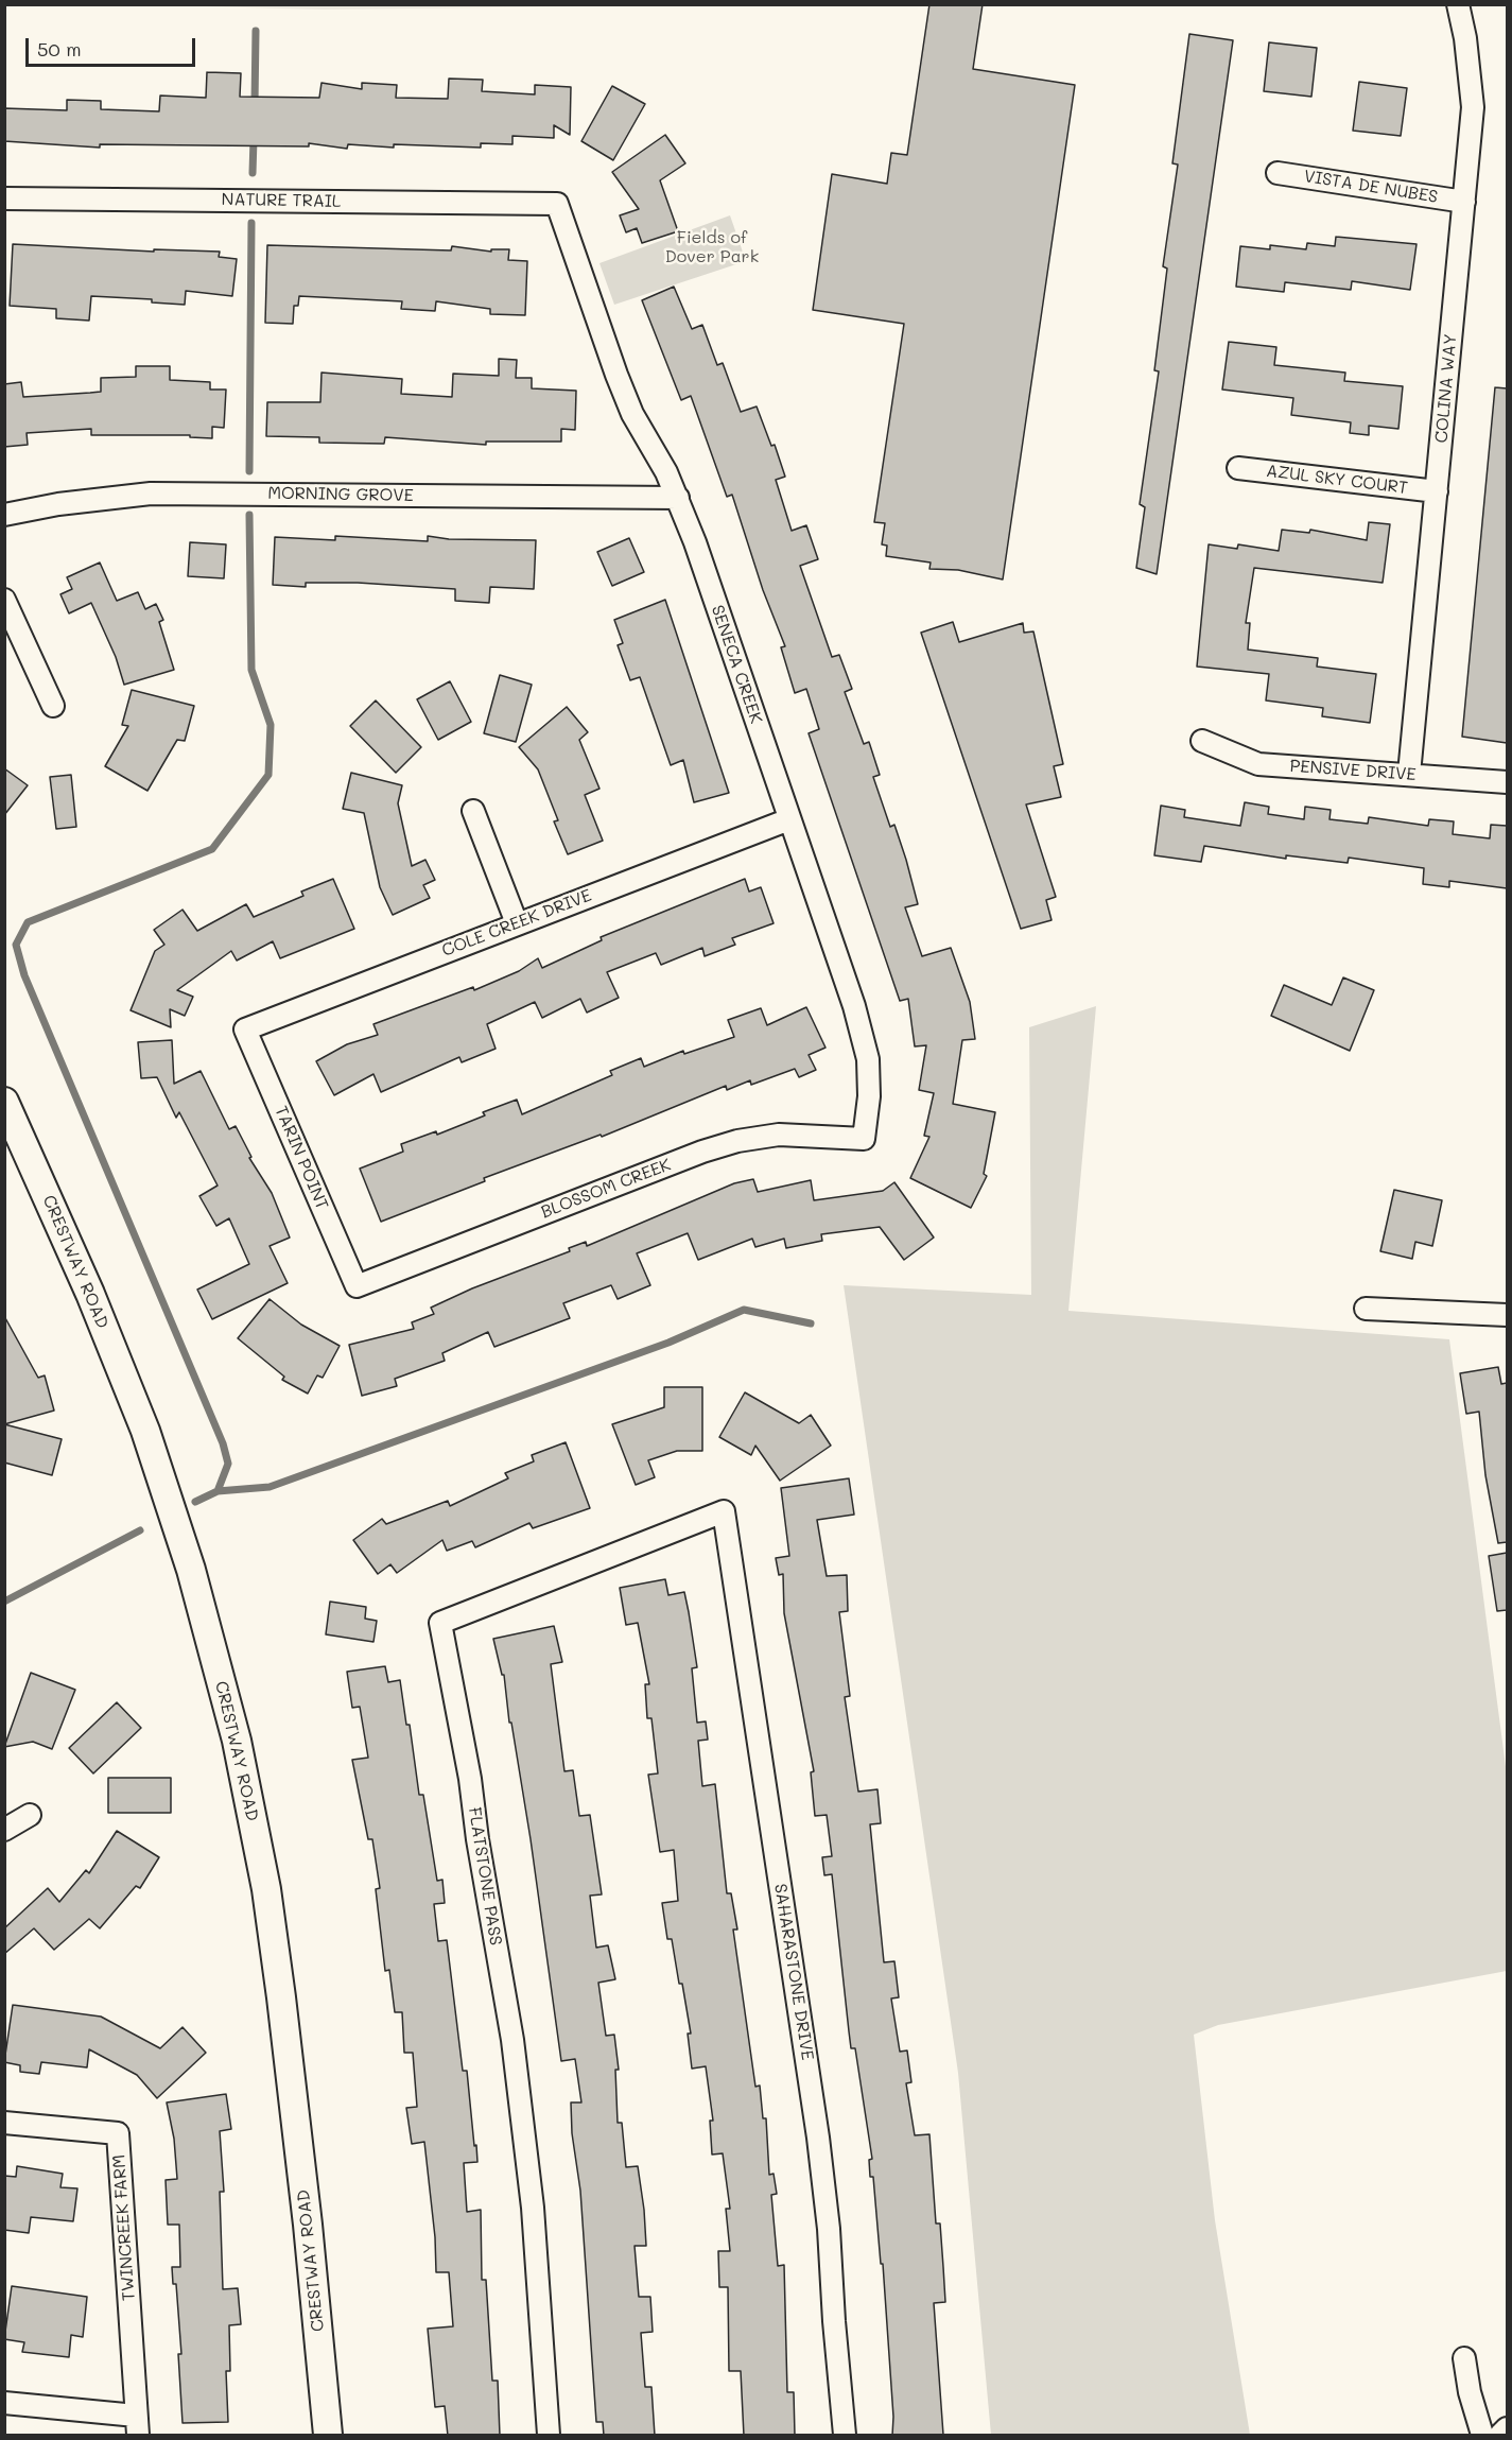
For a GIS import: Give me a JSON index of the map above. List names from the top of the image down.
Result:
{
  "streets": {
    "street": [
      "VISTA DE NUBES",
      "NATURE TRAIL",
      "COLINA WAY",
      "AZUL SKY COURT",
      "MORNING GROVE",
      "SENECA CREEK",
      "PENSIVE DRIVE",
      "COLE CREEK DRIVE",
      "TARIN POINT",
      "BLOSSOM CREEK",
      "CRESTWAY ROAD",
      "FLATSTONE PASS",
      "SAHARASTONE DRIVE",
      "TWINCREEK FARM"
    ]
  },
  "crossings": [
    ["VISTA DE NUBES", "COLINA WAY"],
    ["NATURE TRAIL", "SENECA CREEK"],
    ["COLINA WAY", "AZUL SKY COURT"],
    ["COLINA WAY", "PENSIVE DRIVE"],
    ["MORNING GROVE", "SENECA CREEK"],
    ["SENECA CREEK", "COLE CREEK DRIVE"],
    ["SENECA CREEK", "BLOSSOM CREEK"],
    ["COLE CREEK DRIVE", "TARIN POINT"],
    ["TARIN POINT", "BLOSSOM CREEK"],
    ["FLATSTONE PASS", "SAHARASTONE DRIVE"]
  ],
  "parks": ["Fields of Dover Park"],
  "scale_bar": "50 m"
}
